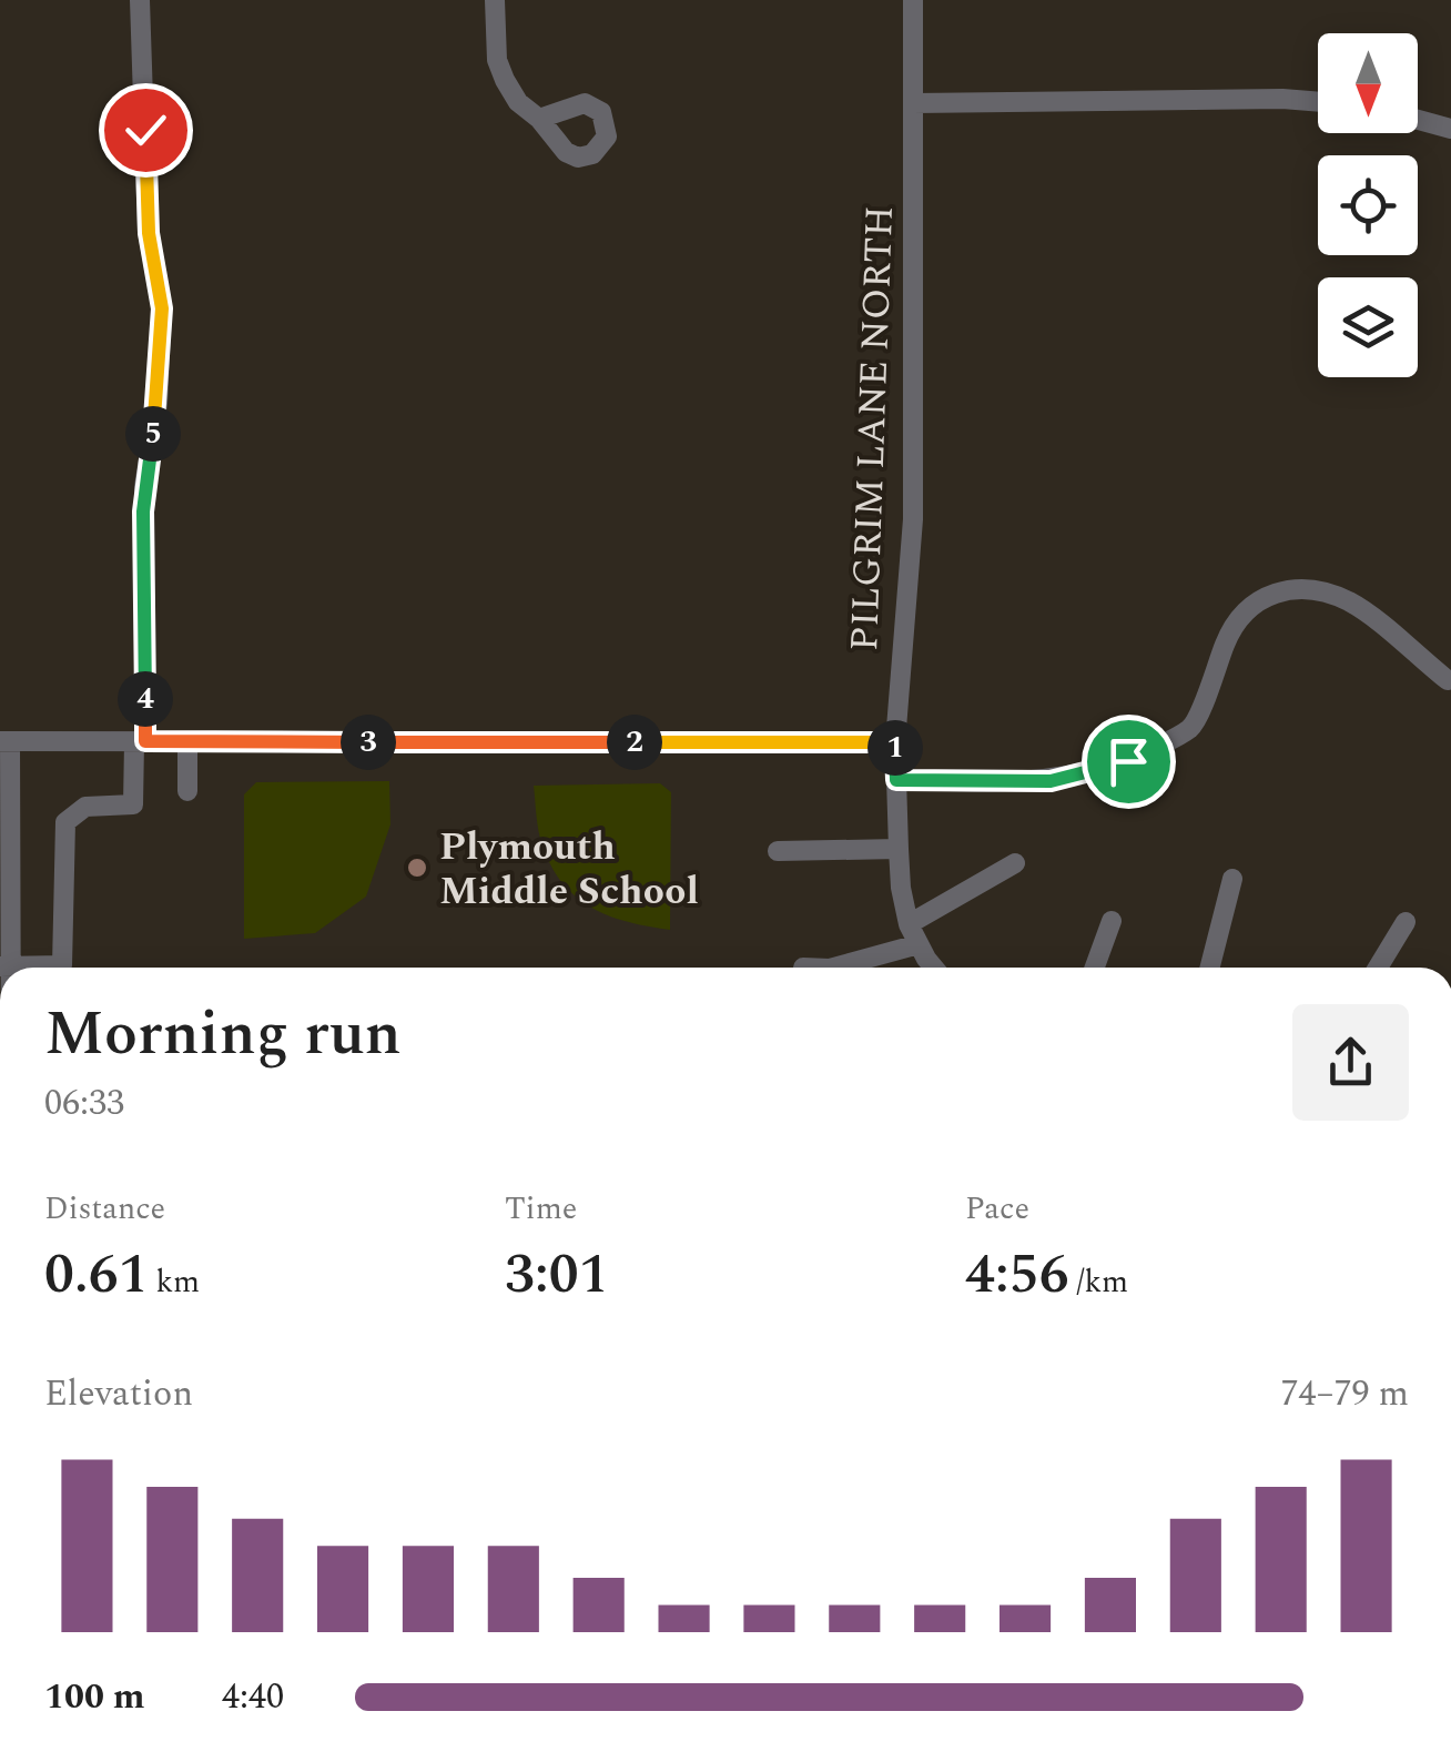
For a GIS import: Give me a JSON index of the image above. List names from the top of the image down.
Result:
{
  "streets": {
    "street": ["PILGRIM LANE NORTH"]
  },
  "places": ["Plymouth Middle School"],
  "north": "bottom",
  "page": {
    "pins": [
      "5",
      "4",
      "2",
      "3",
      "1"
    ],
    "heading": ["Morning run", "06:33"],
    "stats": [
      ["Distance", "0.61 km"],
      ["Time", "3:01"],
      ["Pace", "4:56 /km"]
    ],
    "chart": ["Elevation", "74–79 m"],
    "list": [
      {
        "name": "100 m",
        "note": "4:40"
      }
    ]
  }
}
